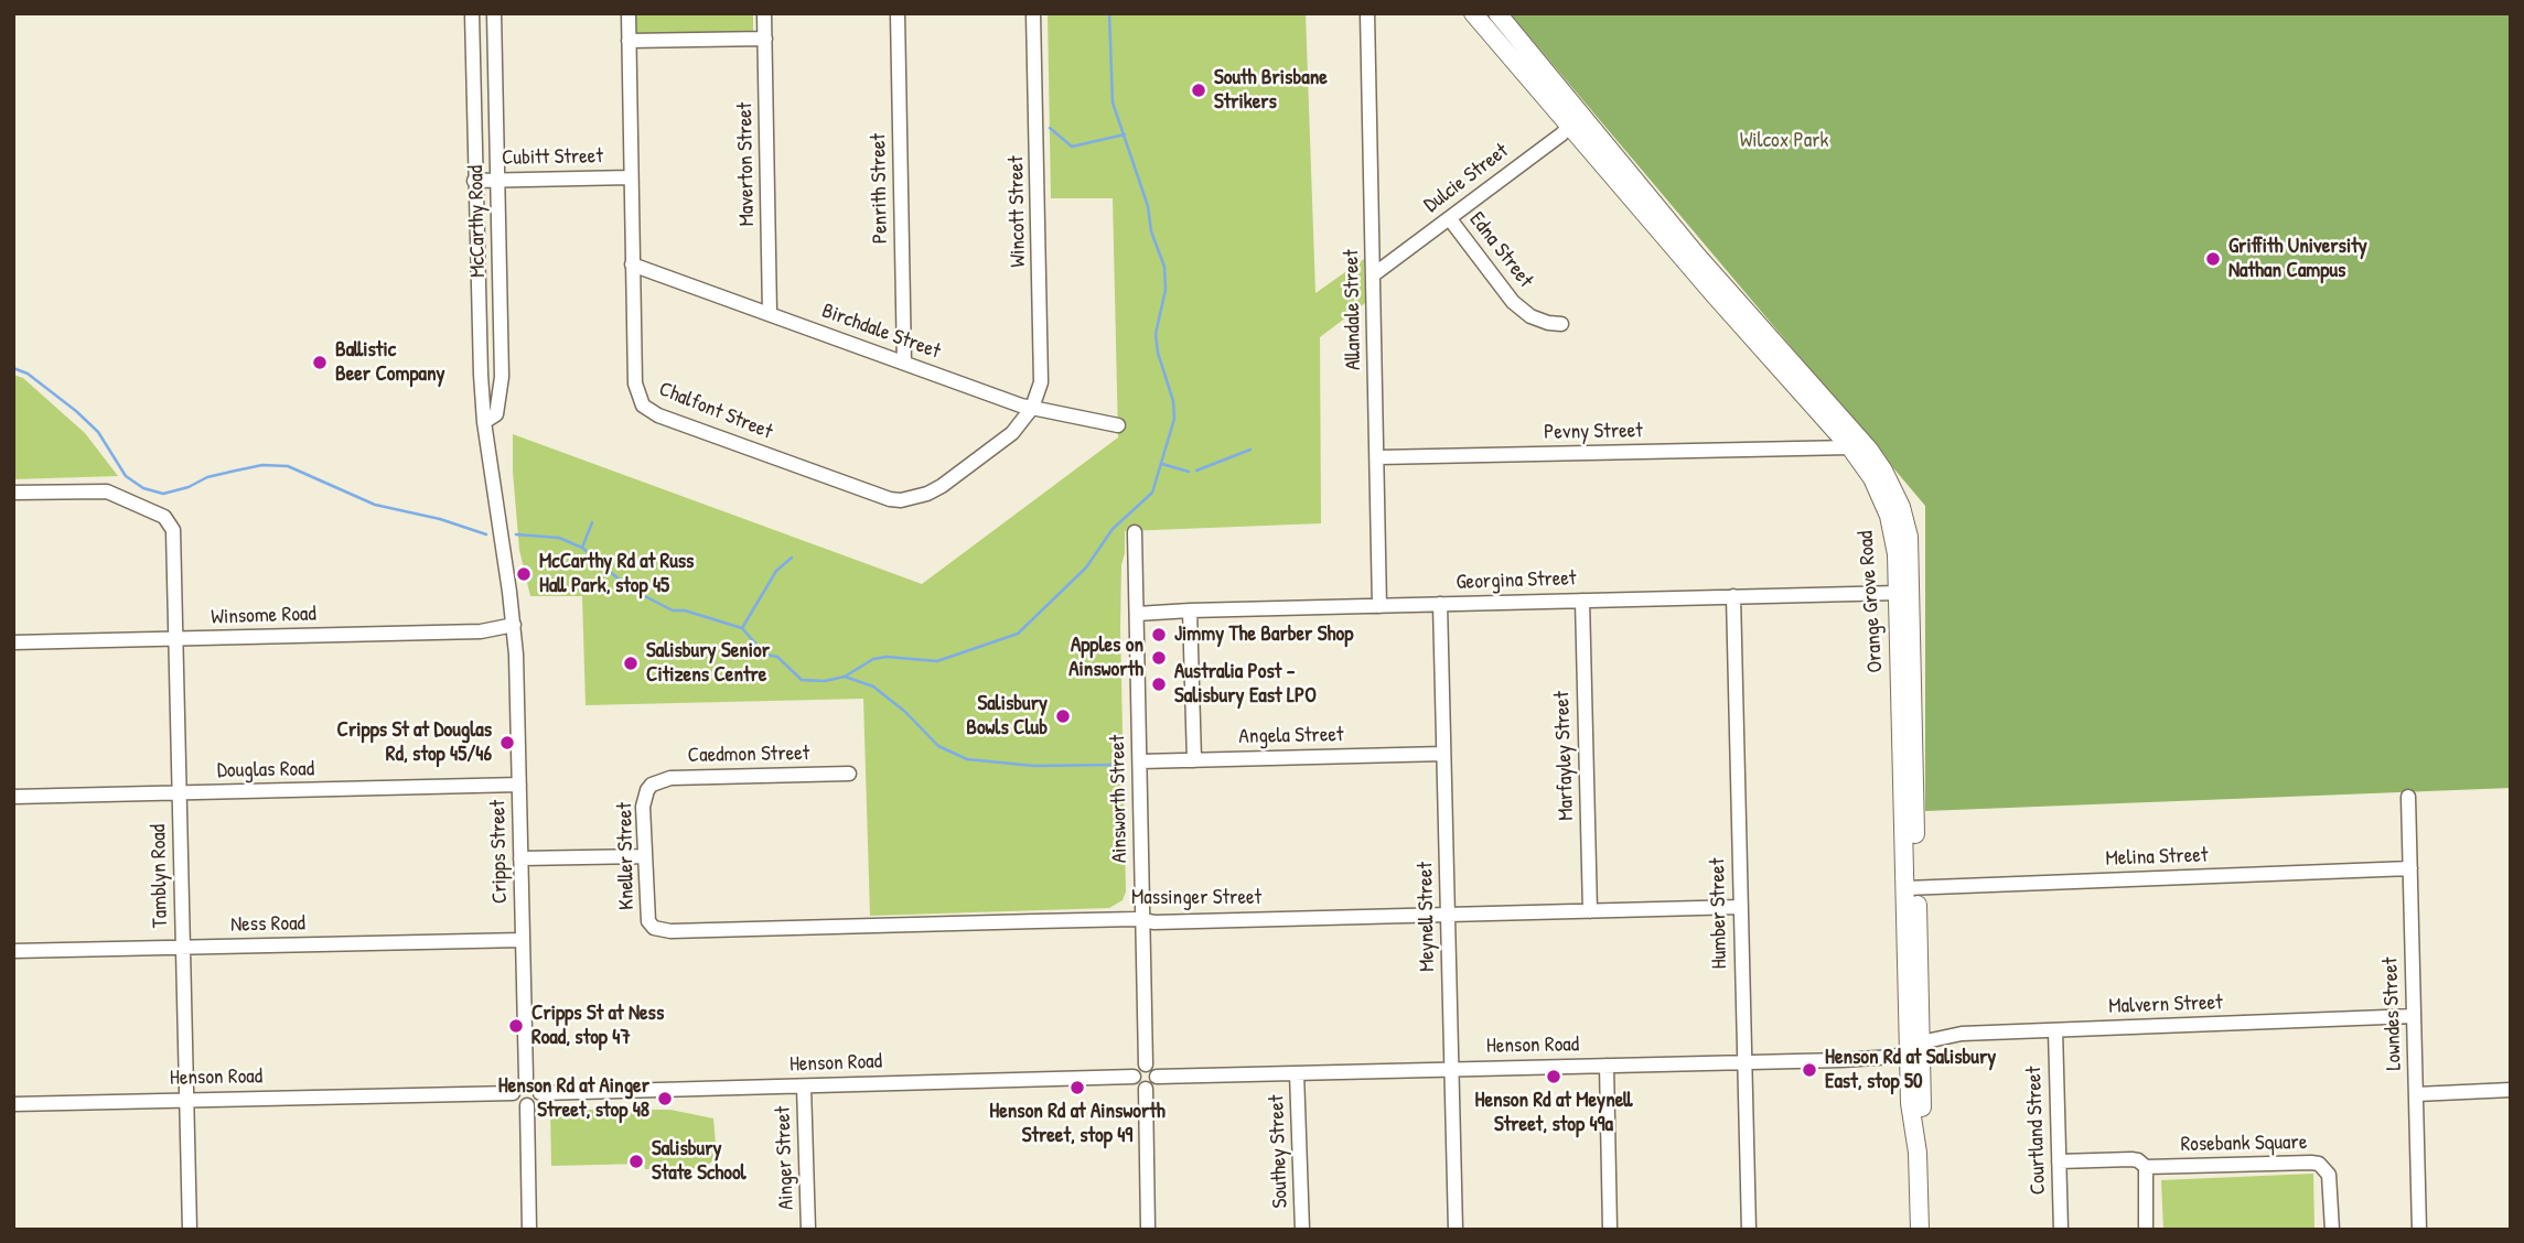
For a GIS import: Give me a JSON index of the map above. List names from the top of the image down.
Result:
{
  "streets": {
    "main road": ["Orange Grove Road"],
    "street": [
      "Cubitt Street",
      "Maverton Street",
      "Dulcie Street",
      "Penrith Street",
      "Wincott Street",
      "McCarthy Road",
      "Edna Street",
      "Allandale Street",
      "Birchdale Street",
      "Chalfont Street",
      "Pevny Street",
      "Georgina Street",
      "Winsome Road",
      "Angela Street",
      "Caedmon Street",
      "Marfayley Street",
      "Douglas Road",
      "Ainsworth Street",
      "Cripps Street",
      "Kneller Street",
      "Melina Street",
      "Tamblyn Road",
      "Massinger Street",
      "Humber Street",
      "Meynell Street",
      "Ness Road",
      "Malvern Street",
      "Lowndes Street",
      "Henson Road",
      "Courtland Street",
      "Rosebank Square",
      "Southey Street",
      "Ainger Street"
    ]
  },
  "crossings": [
    ["Cubitt Street", "McCarthy Road"],
    ["Cubitt Street", "Chalfont Street"],
    ["Maverton Street", "Birchdale Street"],
    ["Dulcie Street", "Edna Street"],
    ["Dulcie Street", "Allandale Street"],
    ["Dulcie Street", "Orange Grove Road"],
    ["Penrith Street", "Birchdale Street"],
    ["Wincott Street", "Birchdale Street"],
    ["Wincott Street", "Chalfont Street"],
    ["McCarthy Road", "Winsome Road"],
    ["McCarthy Road", "Cripps Street"],
    ["Allandale Street", "Pevny Street"],
    ["Allandale Street", "Georgina Street"],
    ["Birchdale Street", "Chalfont Street"],
    ["Pevny Street", "Orange Grove Road"],
    ["Georgina Street", "Orange Grove Road"],
    ["Georgina Street", "Marfayley Street"],
    ["Georgina Street", "Ainsworth Street"],
    ["Georgina Street", "Humber Street"],
    ["Georgina Street", "Meynell Street"],
    ["Orange Grove Road", "Melina Street"],
    ["Orange Grove Road", "Malvern Street"],
    ["Orange Grove Road", "Henson Road"],
    ["Winsome Road", "Cripps Street"],
    ["Winsome Road", "Tamblyn Road"],
    ["Angela Street", "Ainsworth Street"],
    ["Angela Street", "Meynell Street"],
    ["Caedmon Street", "Kneller Street"],
    ["Marfayley Street", "Massinger Street"],
    ["Douglas Road", "Cripps Street"],
    ["Douglas Road", "Tamblyn Road"],
    ["Ainsworth Street", "Massinger Street"],
    ["Ainsworth Street", "Henson Road"],
    ["Cripps Street", "Ness Road"],
    ["Cripps Street", "Henson Road"],
    ["Kneller Street", "Massinger Street"],
    ["Melina Street", "Lowndes Street"],
    ["Tamblyn Road", "Ness Road"],
    ["Tamblyn Road", "Henson Road"],
    ["Massinger Street", "Humber Street"],
    ["Massinger Street", "Meynell Street"],
    ["Humber Street", "Henson Road"],
    ["Meynell Street", "Henson Road"],
    ["Malvern Street", "Lowndes Street"],
    ["Malvern Street", "Henson Road"],
    ["Malvern Street", "Courtland Street"],
    ["Henson Road", "Southey Street"],
    ["Henson Road", "Ainger Street"],
    ["Courtland Street", "Rosebank Square"]
  ],
  "parks": ["Wilcox Park"],
  "places": [
    "South Brisbane Strikers",
    "Griffith University Nathan Campus",
    "Ballistic Beer Company",
    "McCarthy Rd at Russ Hall Park, stop 45",
    "Jimmy The Barber Shop",
    "Apples on Ainsworth",
    "Salisbury Senior Citizens Centre",
    "Australia Post - Salisbury East LPO",
    "Salisbury Bowls Club",
    "Cripps St at Douglas Rd, stop 45/46",
    "Cripps St at Ness Road, stop 47",
    "Henson Rd at Salisbury East, stop 50",
    "Henson Rd at Meynell Street, stop 49a",
    "Henson Rd at Ainsworth Street, stop 49",
    "Henson Rd at Ainger Street, stop 48",
    "Salisbury State School"
  ]
}
